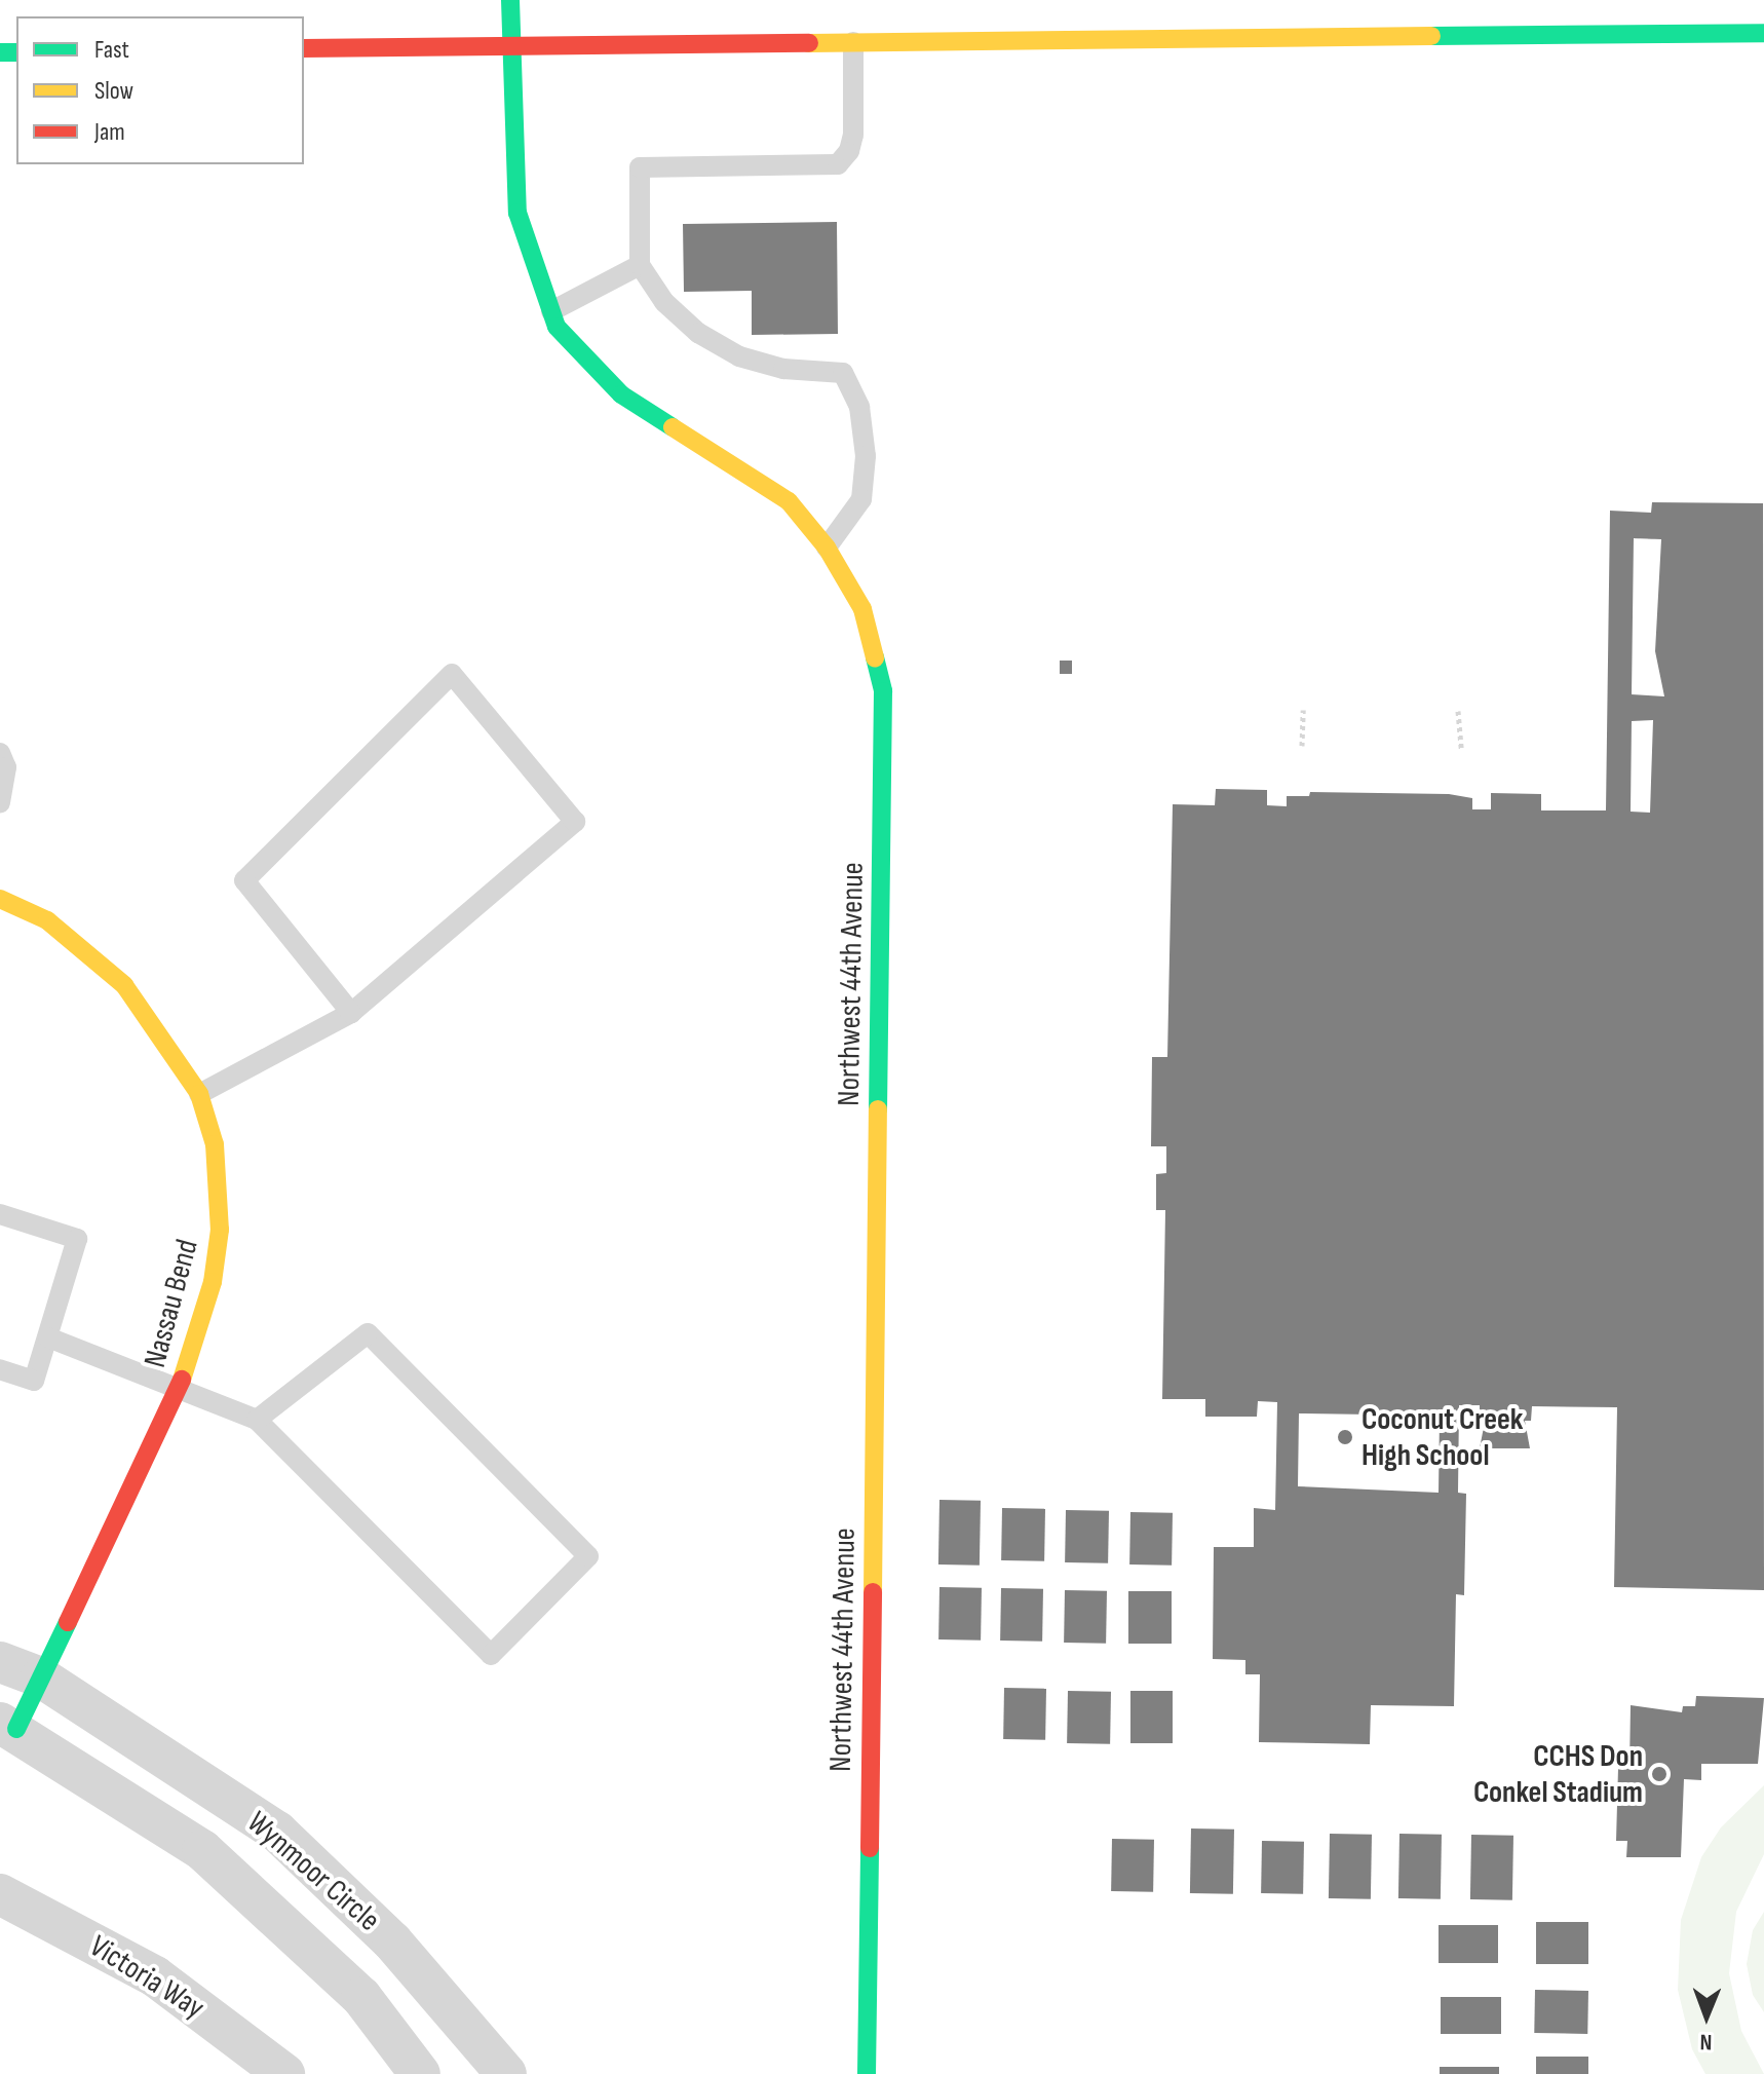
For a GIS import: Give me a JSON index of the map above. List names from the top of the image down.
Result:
{
  "streets": {
    "street": [
      "Northwest 44th Avenue",
      "Nassau Bend",
      "Wynmoor Circle",
      "Victoria Way"
    ]
  },
  "crossings": [
    ["Nassau Bend", "Wynmoor Circle"]
  ],
  "places": ["Coconut Creek High School", "CCHS Don Conkel Stadium"],
  "legend": ["Fast", "Slow", "Jam"],
  "north": "bottom"
}
